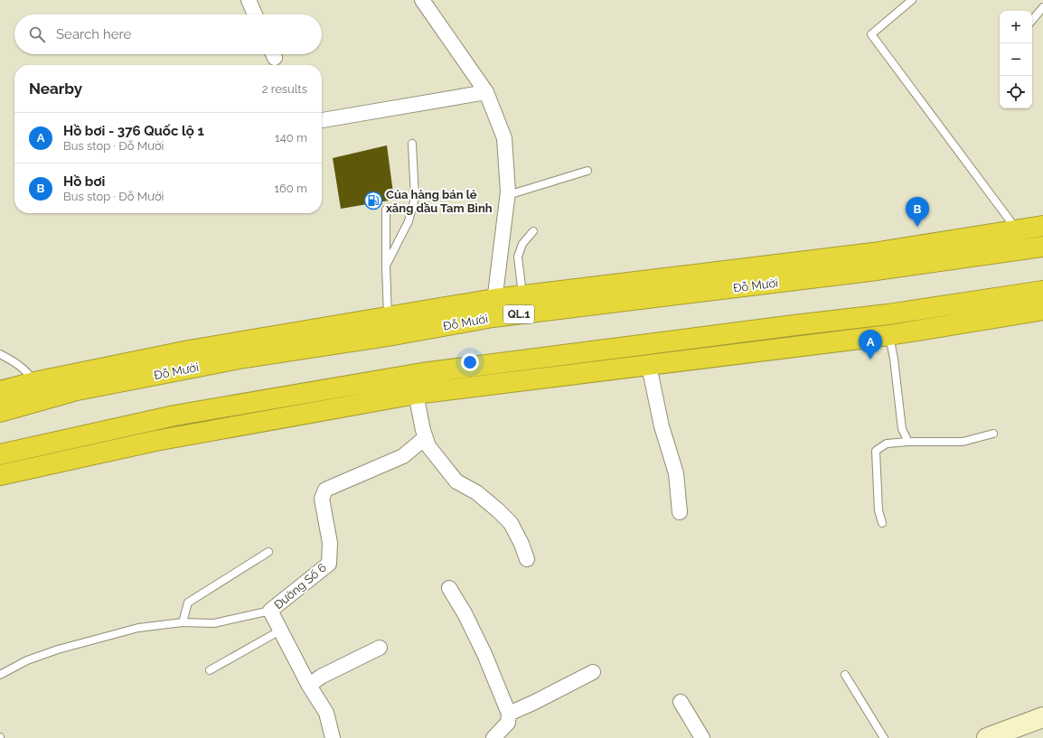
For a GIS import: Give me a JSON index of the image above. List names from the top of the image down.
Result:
{
  "streets": {
    "highway": ["Đỗ Mười", "QL.1"],
    "street": ["Đường Số 6"]
  },
  "places": {
    "fuel station": ["Của hàng bán lẻ xăng dầu Tam Bình"]
  },
  "page": {
    "map_buttons": ["+", "−"],
    "search": "Search here",
    "heading": ["Nearby", "2 results"],
    "list": [
      {
        "mark": "A",
        "name": "Hồ bơi - 376 Quốc lộ 1",
        "note": "Bus stop · Đỗ Mười",
        "value": "140 m"
      },
      {
        "mark": "B",
        "name": "Hồ bơi",
        "note": "Bus stop · Đỗ Mười",
        "value": "160 m"
      }
    ],
    "pins": ["B", "A"]
  }
}
